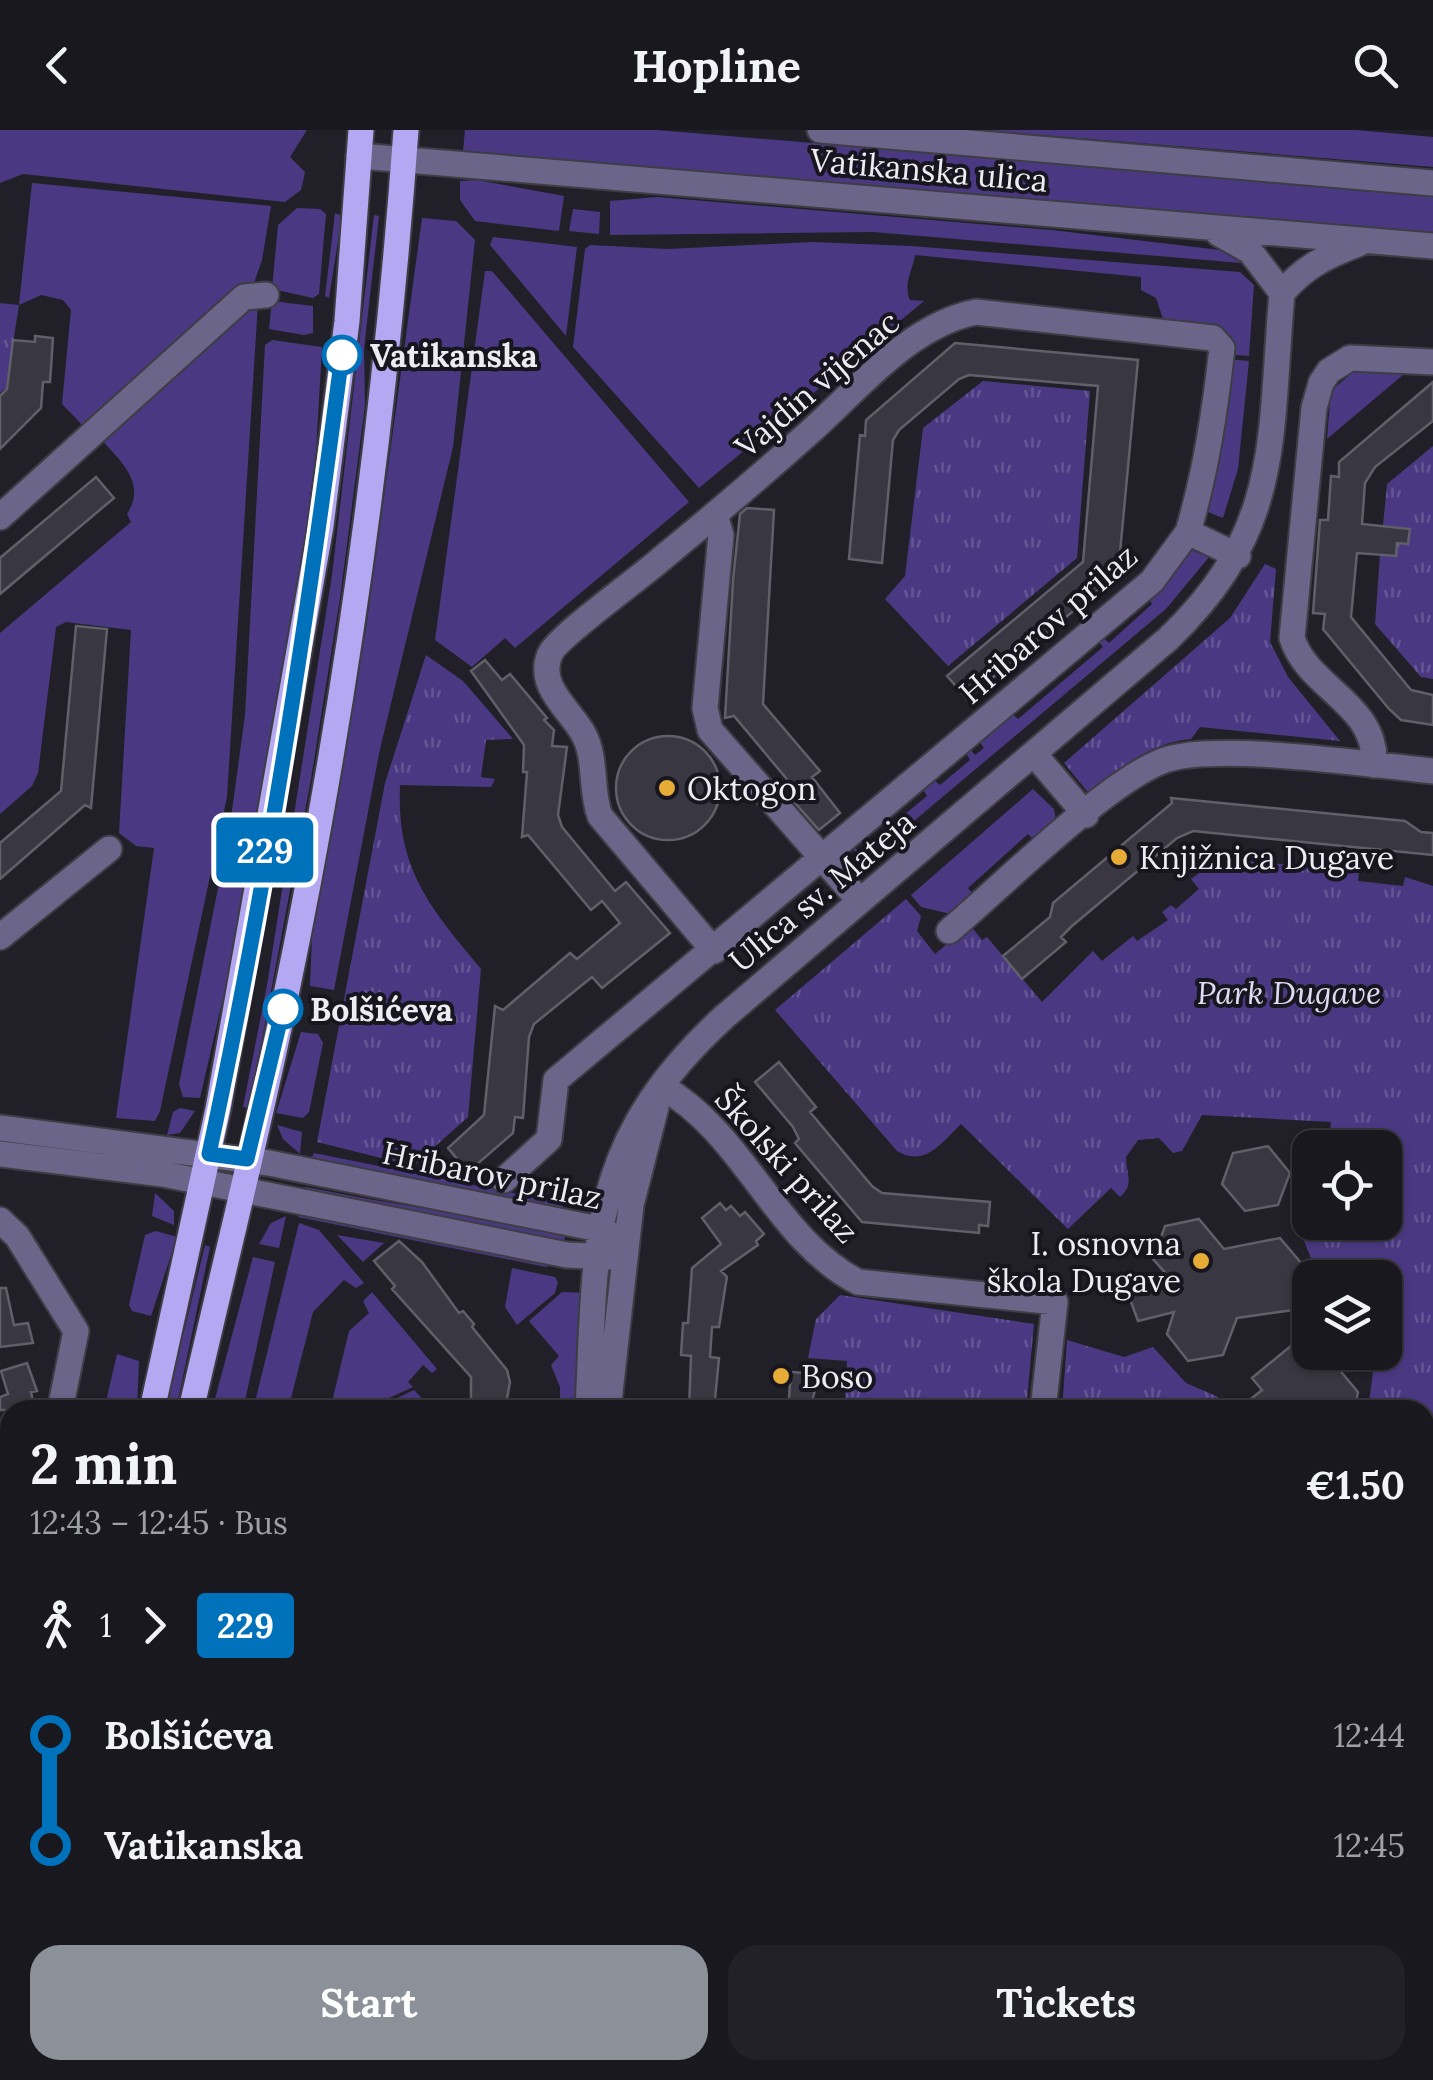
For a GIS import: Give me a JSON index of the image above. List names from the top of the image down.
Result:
{
  "streets": {
    "street": [
      "Vatikanska ulica",
      "Vajdin vijenac",
      "Hribarov prilaz",
      "Ulica sv. Mateja",
      "Školski prilaz"
    ]
  },
  "crossings": [
    ["Vajdin vijenac", "Hribarov prilaz"],
    ["Hribarov prilaz", "Ulica sv. Mateja"],
    ["Ulica sv. Mateja", "Školski prilaz"]
  ],
  "parks": ["Park Dugave"],
  "places": [
    "Vatikanska",
    "Oktogon",
    "Knjižnica Dugave",
    "Bolšićeva",
    "I. osnovna škola Dugave",
    "Boso"
  ],
  "lines": ["bus line 229"],
  "page": {
    "header": "Hopline",
    "on_map": "229",
    "heading": ["2 min", "12:43 – 12:45 · Bus", "€1.50"],
    "legs": ["1", "229"],
    "list": [
      {
        "name": "Bolšićeva",
        "value": "12:44"
      },
      {
        "name": "Vatikanska",
        "value": "12:45"
      }
    ],
    "buttons": ["Start", "Tickets"]
  }
}
